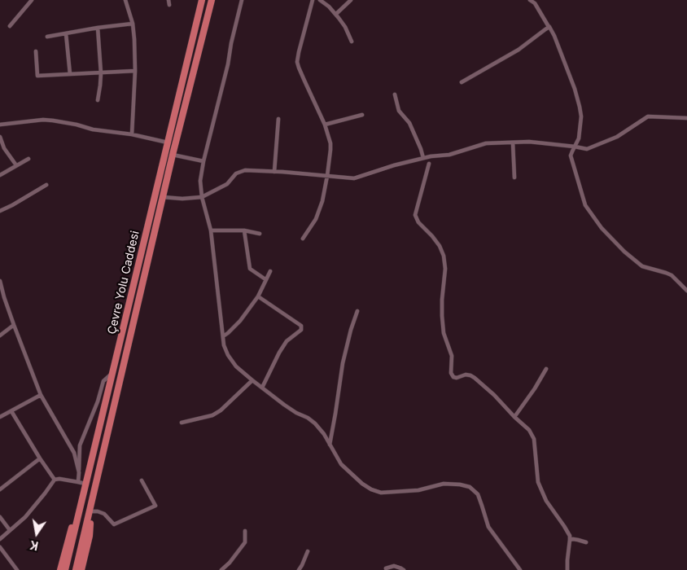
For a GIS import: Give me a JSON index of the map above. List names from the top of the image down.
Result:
{
  "streets": {
    "highway": ["Çevre Yolu Caddesi"]
  },
  "north": "bottom"
}
